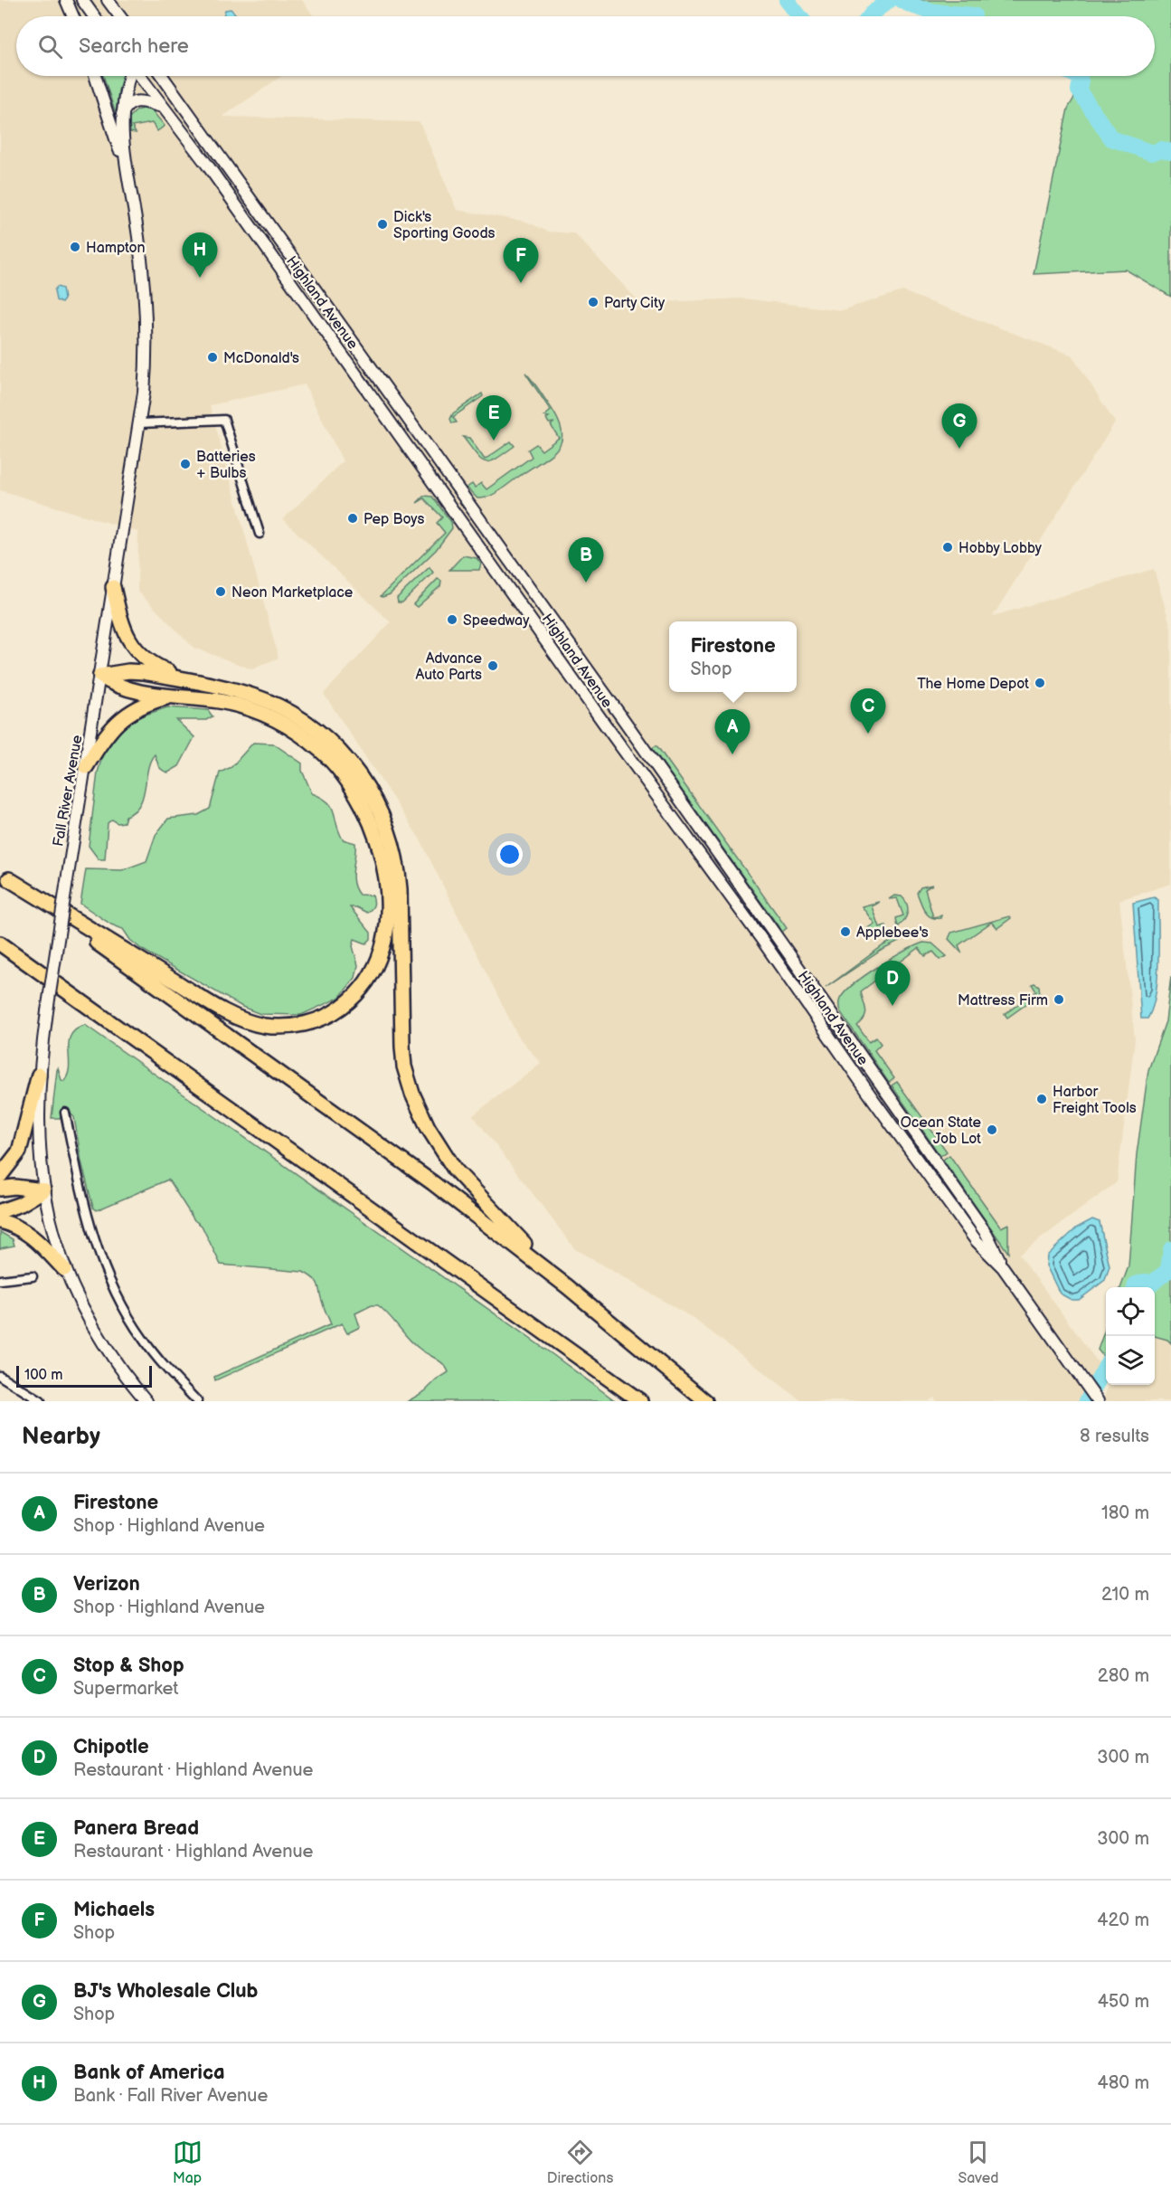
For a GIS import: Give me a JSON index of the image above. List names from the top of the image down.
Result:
{
  "streets": {
    "main road": ["Highland Avenue", "Fall River Avenue"]
  },
  "places": [
    "Dick's Sporting Goods",
    "Hampton",
    "Party City",
    "McDonald's",
    "Batteries + Bulbs",
    "Pep Boys",
    "Hobby Lobby",
    "Neon Marketplace",
    "Speedway",
    "Advance Auto Parts",
    "The Home Depot",
    "Applebee's",
    "Mattress Firm",
    "Harbor Freight Tools",
    "Ocean State Job Lot"
  ],
  "scale_bar": "100 m",
  "page": {
    "search": "Search here",
    "pins": [
      "H",
      "F",
      "E",
      "G",
      "B",
      "C",
      "A",
      "D"
    ],
    "popup": ["Firestone", "Shop"],
    "scale": "100 m",
    "heading": ["Nearby", "8 results"],
    "list": [
      {
        "mark": "A",
        "name": "Firestone",
        "note": "Shop · Highland Avenue",
        "value": "180 m"
      },
      {
        "mark": "B",
        "name": "Verizon",
        "note": "Shop · Highland Avenue",
        "value": "210 m"
      },
      {
        "mark": "C",
        "name": "Stop & Shop",
        "note": "Supermarket",
        "value": "280 m"
      },
      {
        "mark": "D",
        "name": "Chipotle",
        "note": "Restaurant · Highland Avenue",
        "value": "300 m"
      },
      {
        "mark": "E",
        "name": "Panera Bread",
        "note": "Restaurant · Highland Avenue",
        "value": "300 m"
      },
      {
        "mark": "F",
        "name": "Michaels",
        "note": "Shop",
        "value": "420 m"
      },
      {
        "mark": "G",
        "name": "BJ's Wholesale Club",
        "note": "Shop",
        "value": "450 m"
      },
      {
        "mark": "H",
        "name": "Bank of America",
        "note": "Bank · Fall River Avenue",
        "value": "480 m"
      }
    ],
    "nav": ["Map", "Directions", "Saved"]
  }
}
